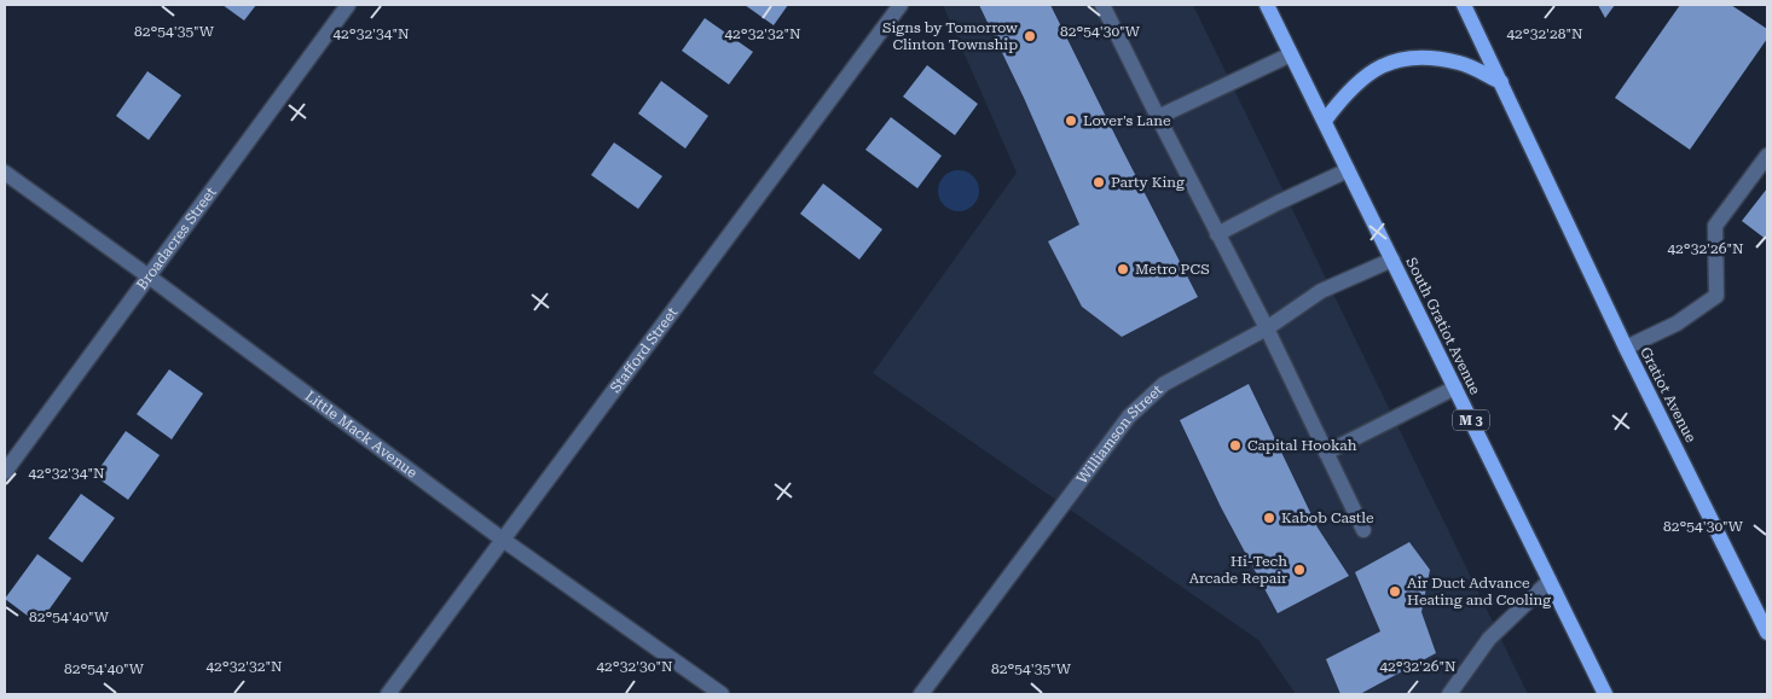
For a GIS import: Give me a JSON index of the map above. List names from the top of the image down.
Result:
{
  "streets": {
    "main road": ["South Gratiot Avenue", "Gratiot Avenue", "M 3"],
    "street": [
      "Broadacres Street",
      "Stafford Street",
      "Little Mack Avenue",
      "Williamson Street"
    ]
  },
  "crossings": [
    ["Broadacres Street", "Little Mack Avenue"],
    ["South Gratiot Avenue", "Williamson Street"],
    ["Stafford Street", "Little Mack Avenue"]
  ],
  "places": [
    "Signs by Tomorrow Clinton Township",
    "Lover's Lane",
    "Party King",
    "Metro PCS",
    "Capital Hookah",
    "Kabob Castle",
    "Hi-Tech Arcade Repair",
    "Air Duct Advance Heating and Cooling"
  ],
  "coordinates": [
    "82°54'30\"W",
    "82°54'35\"W",
    "42°32'34\"N",
    "42°32'32\"N",
    "42°32'28\"N",
    "42°32'26\"N",
    "82°54'40\"W",
    "42°32'30\"N"
  ]
}
